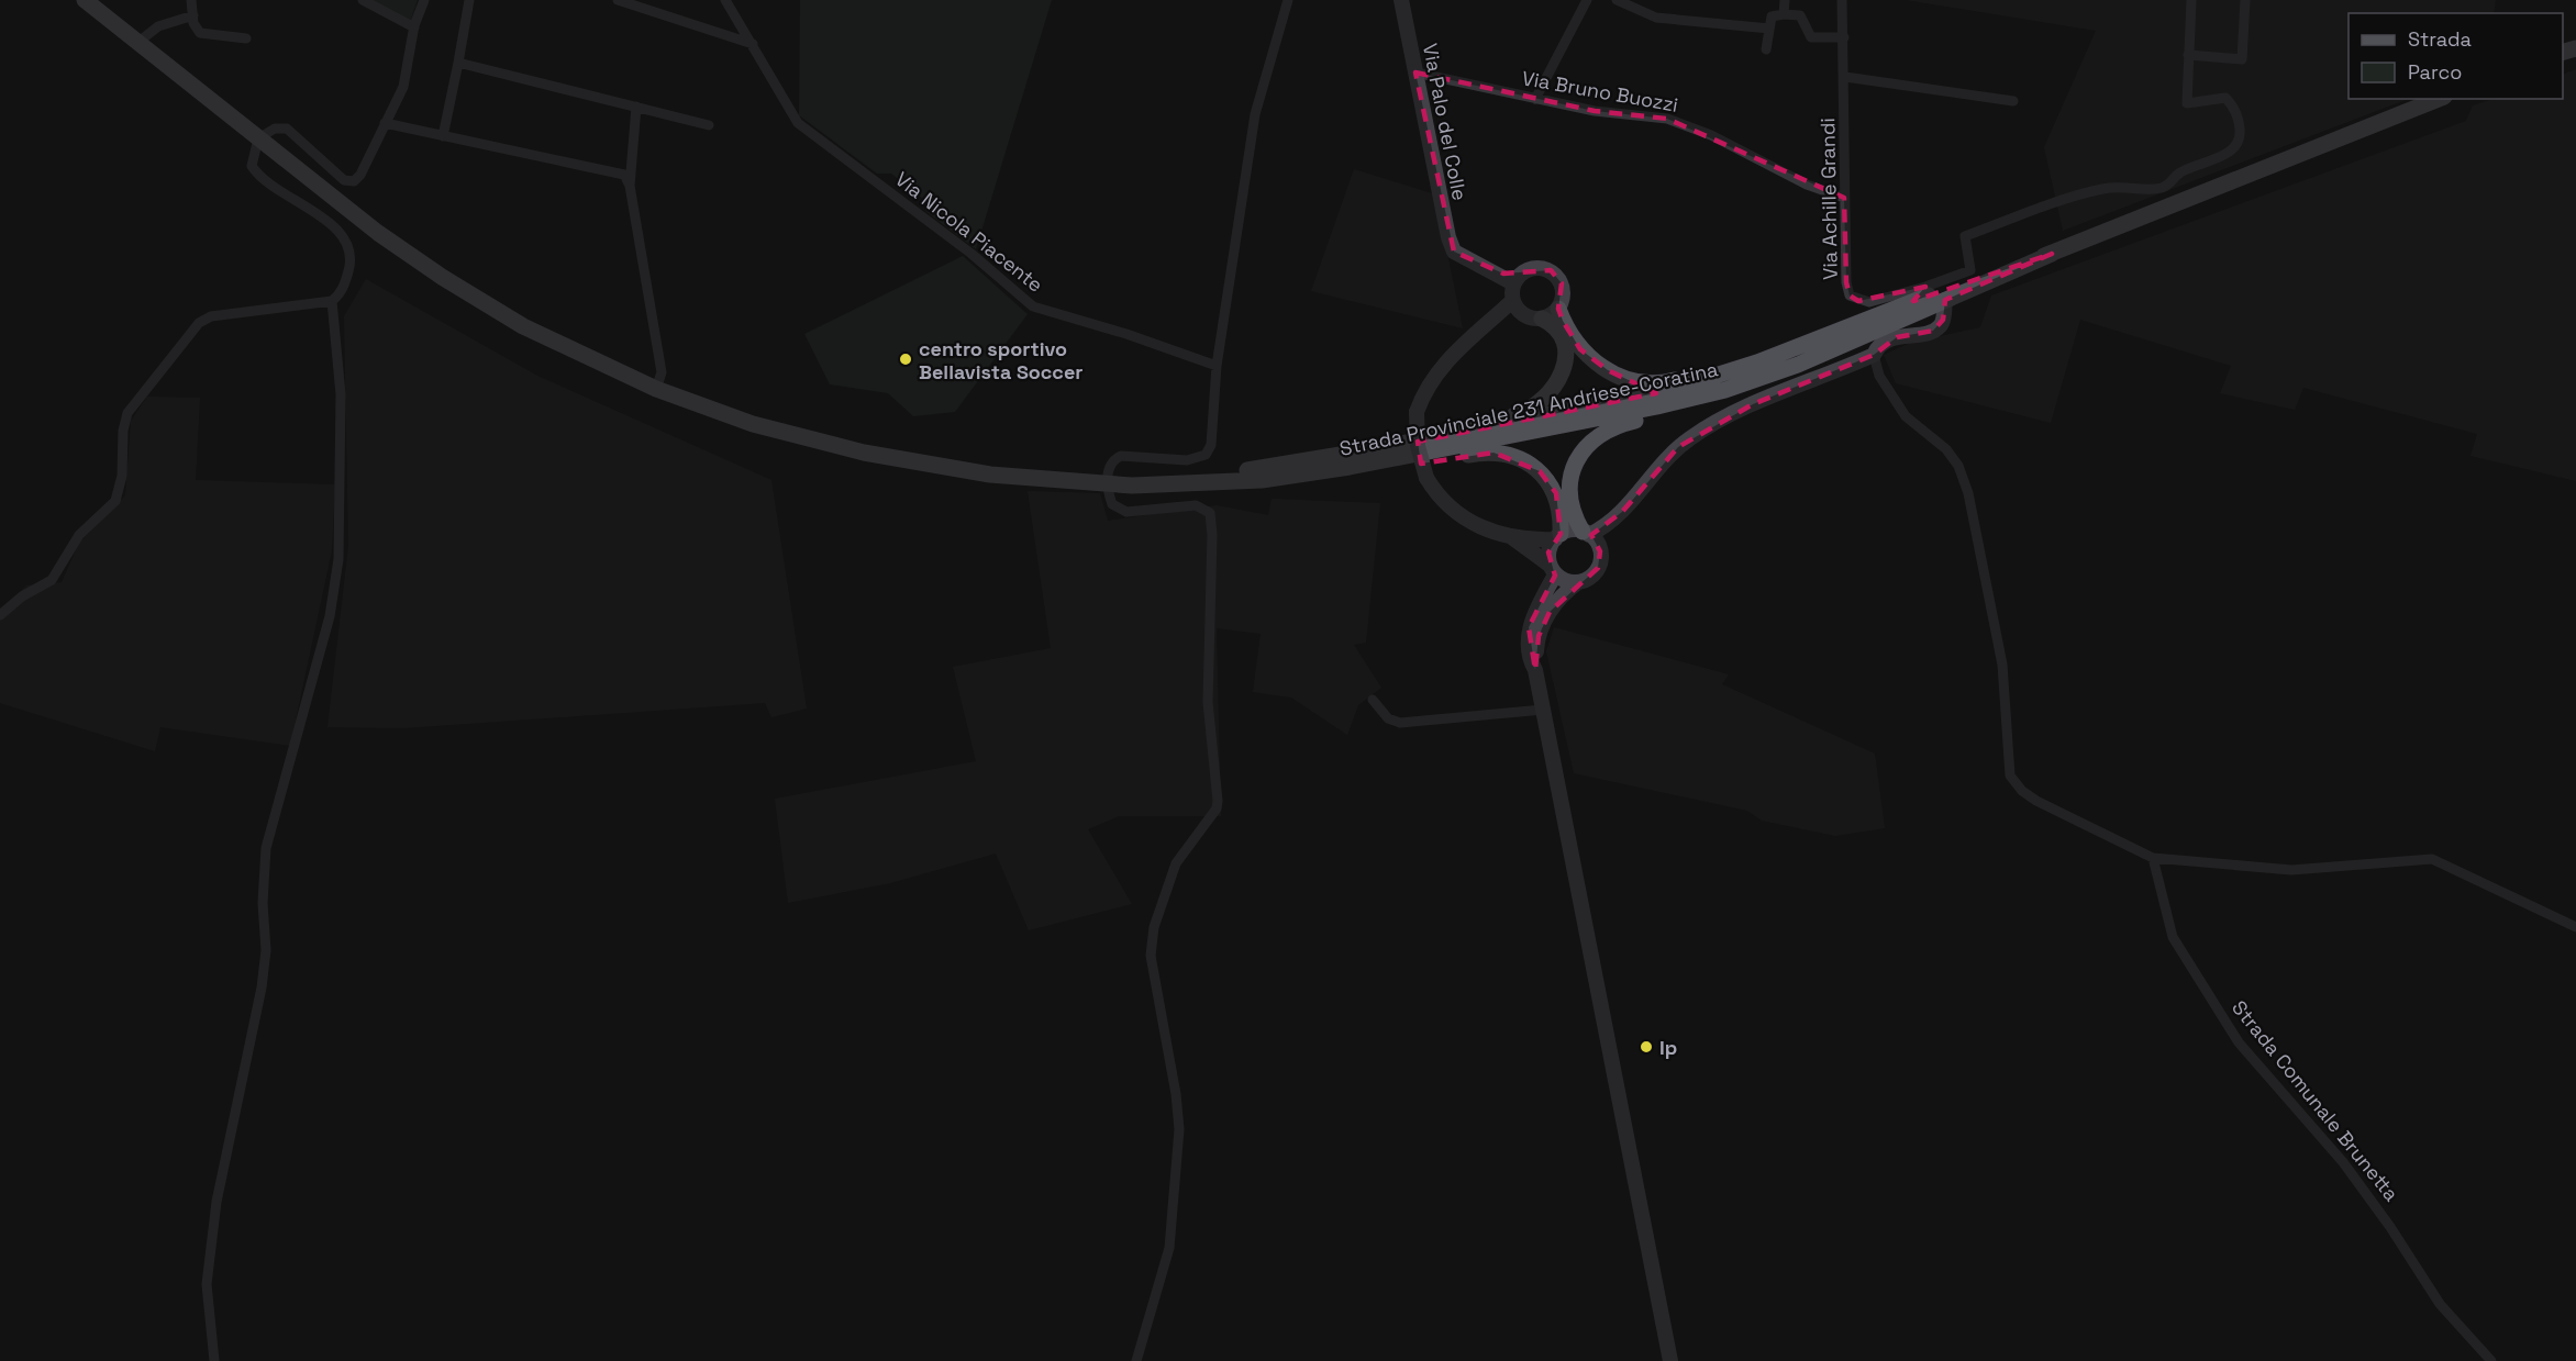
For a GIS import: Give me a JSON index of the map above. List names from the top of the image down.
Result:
{
  "streets": {
    "main road": ["Via Palo del Colle", "Strada Provinciale 231 Andriese-Coratina"],
    "street": [
      "Via Bruno Buozzi",
      "Via Achille Grandi",
      "Via Nicola Piacente",
      "Strada Comunale Brunetta"
    ]
  },
  "crossings": [
    ["Via Bruno Buozzi", "Via Palo del Colle"],
    ["Via Bruno Buozzi", "Via Achille Grandi"]
  ],
  "places": ["centro sportivo Bellavista Soccer", "Ip"],
  "legend": ["Strada", "Parco"]
}
